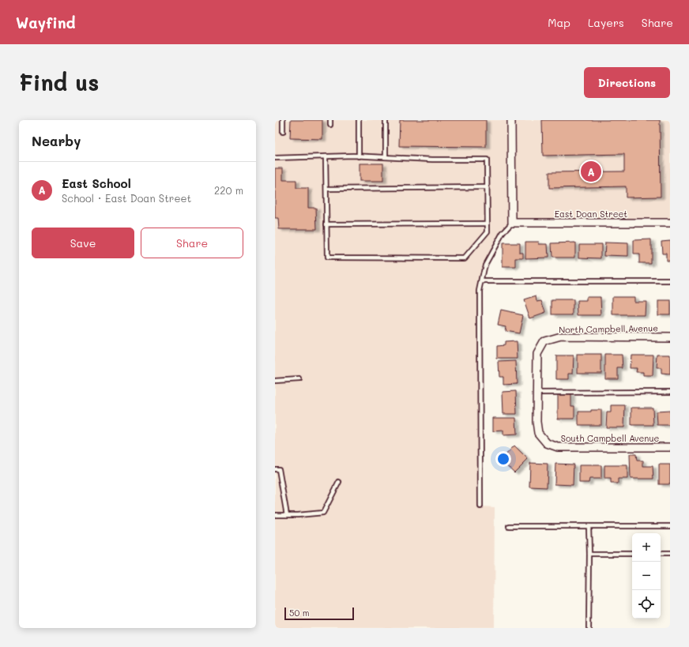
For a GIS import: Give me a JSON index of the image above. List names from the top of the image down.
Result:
{
  "streets": {
    "street": ["East Doan Street", "North Campbell Avenue", "South Campbell Avenue"]
  },
  "crossings": [
    ["North Campbell Avenue", "South Campbell Avenue"]
  ],
  "scale_bar": "50 m",
  "page": {
    "header": "Wayfind",
    "nav": ["Map", "Layers", "Share"],
    "buttons": [
      "Directions",
      ["Save", "Share"]
    ],
    "title": "Find us",
    "heading": "Nearby",
    "pins": "A",
    "list": [
      {
        "mark": "A",
        "name": "East School",
        "note": "School · East Doan Street",
        "value": "220 m"
      }
    ],
    "map_buttons": ["+", "−"],
    "scale": "50 m"
  }
}
